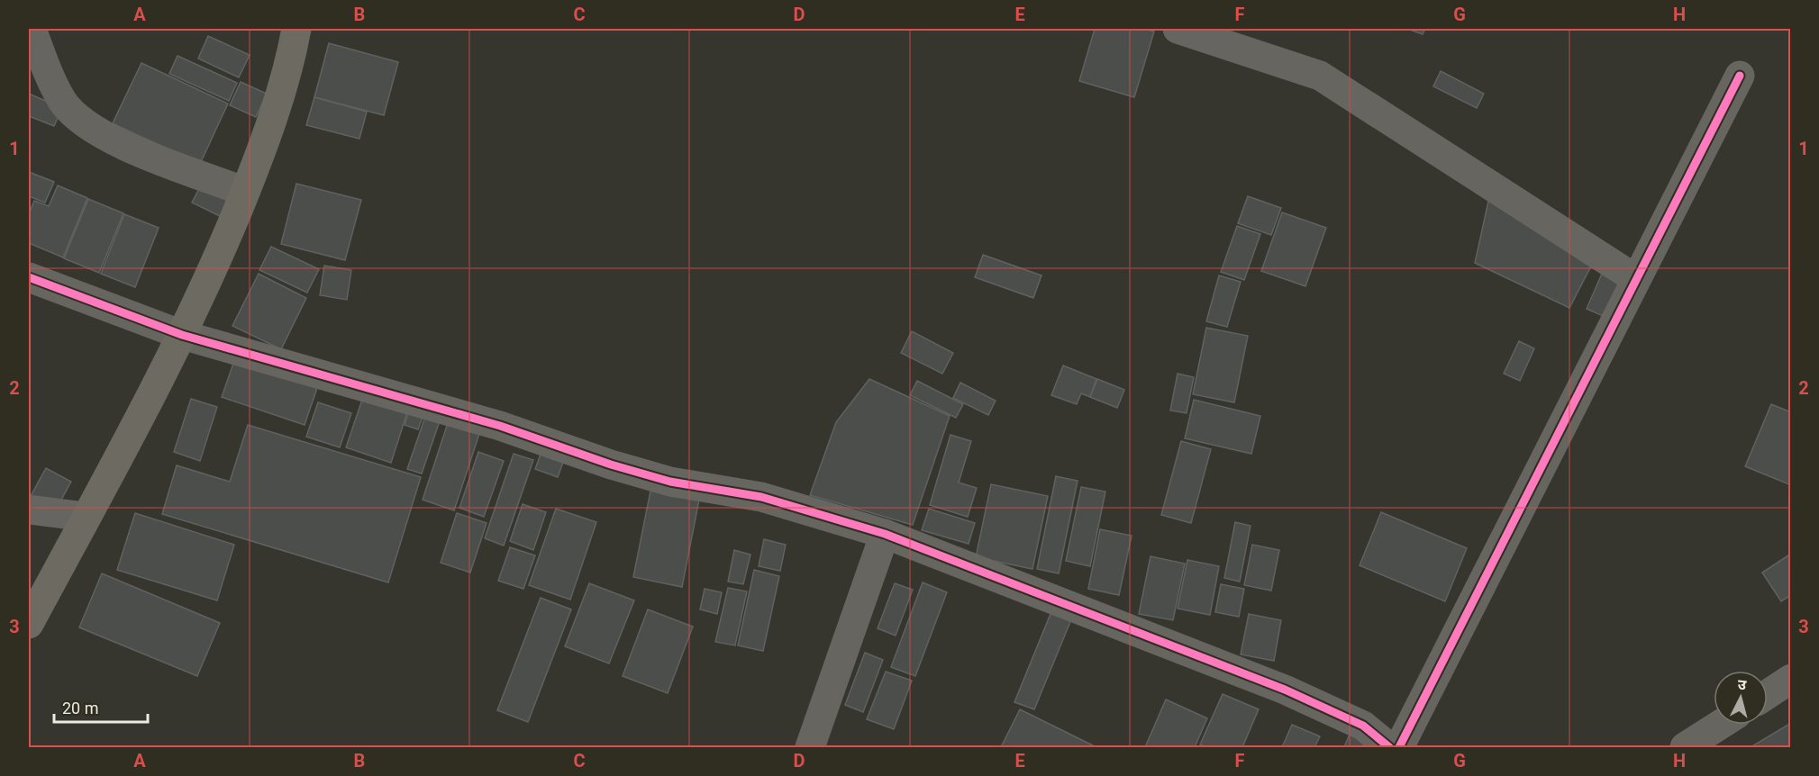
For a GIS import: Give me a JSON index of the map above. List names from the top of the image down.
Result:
{
  "scale_bar": "20 m",
  "north": "top",
  "grid": {
    "columns": [
      "A",
      "B",
      "C",
      "D",
      "E",
      "F",
      "G",
      "H"
    ],
    "rows": ["1", "2", "3"]
  }
}
